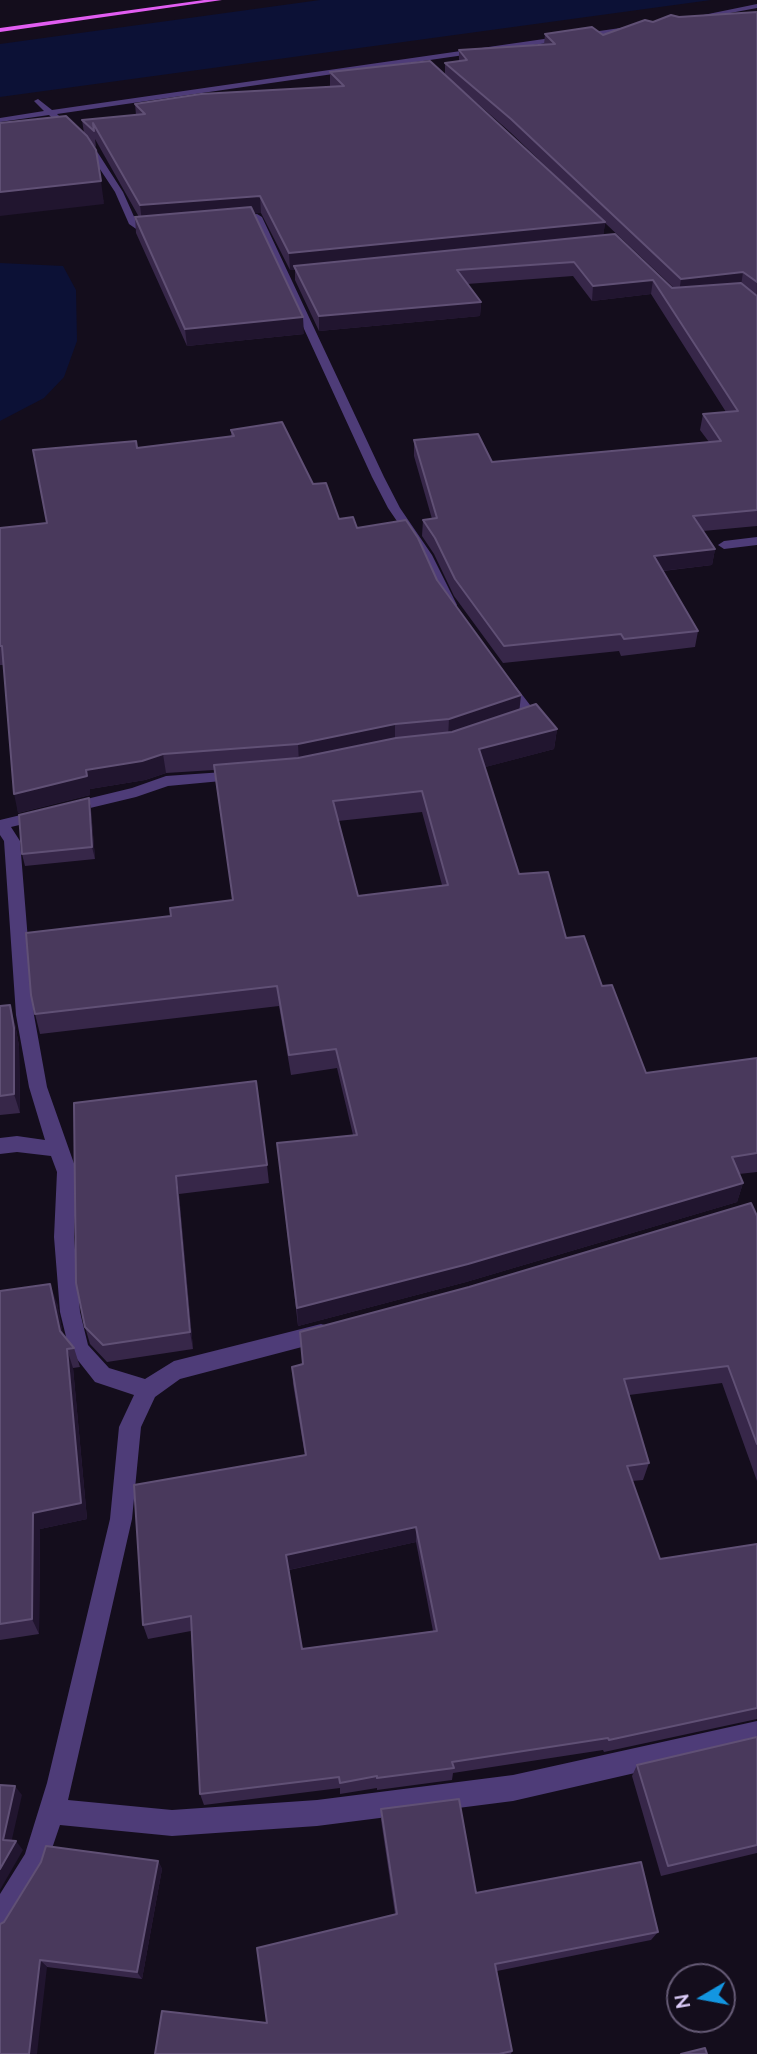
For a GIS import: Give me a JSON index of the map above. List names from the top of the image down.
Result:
{
  "north": "left"
}
